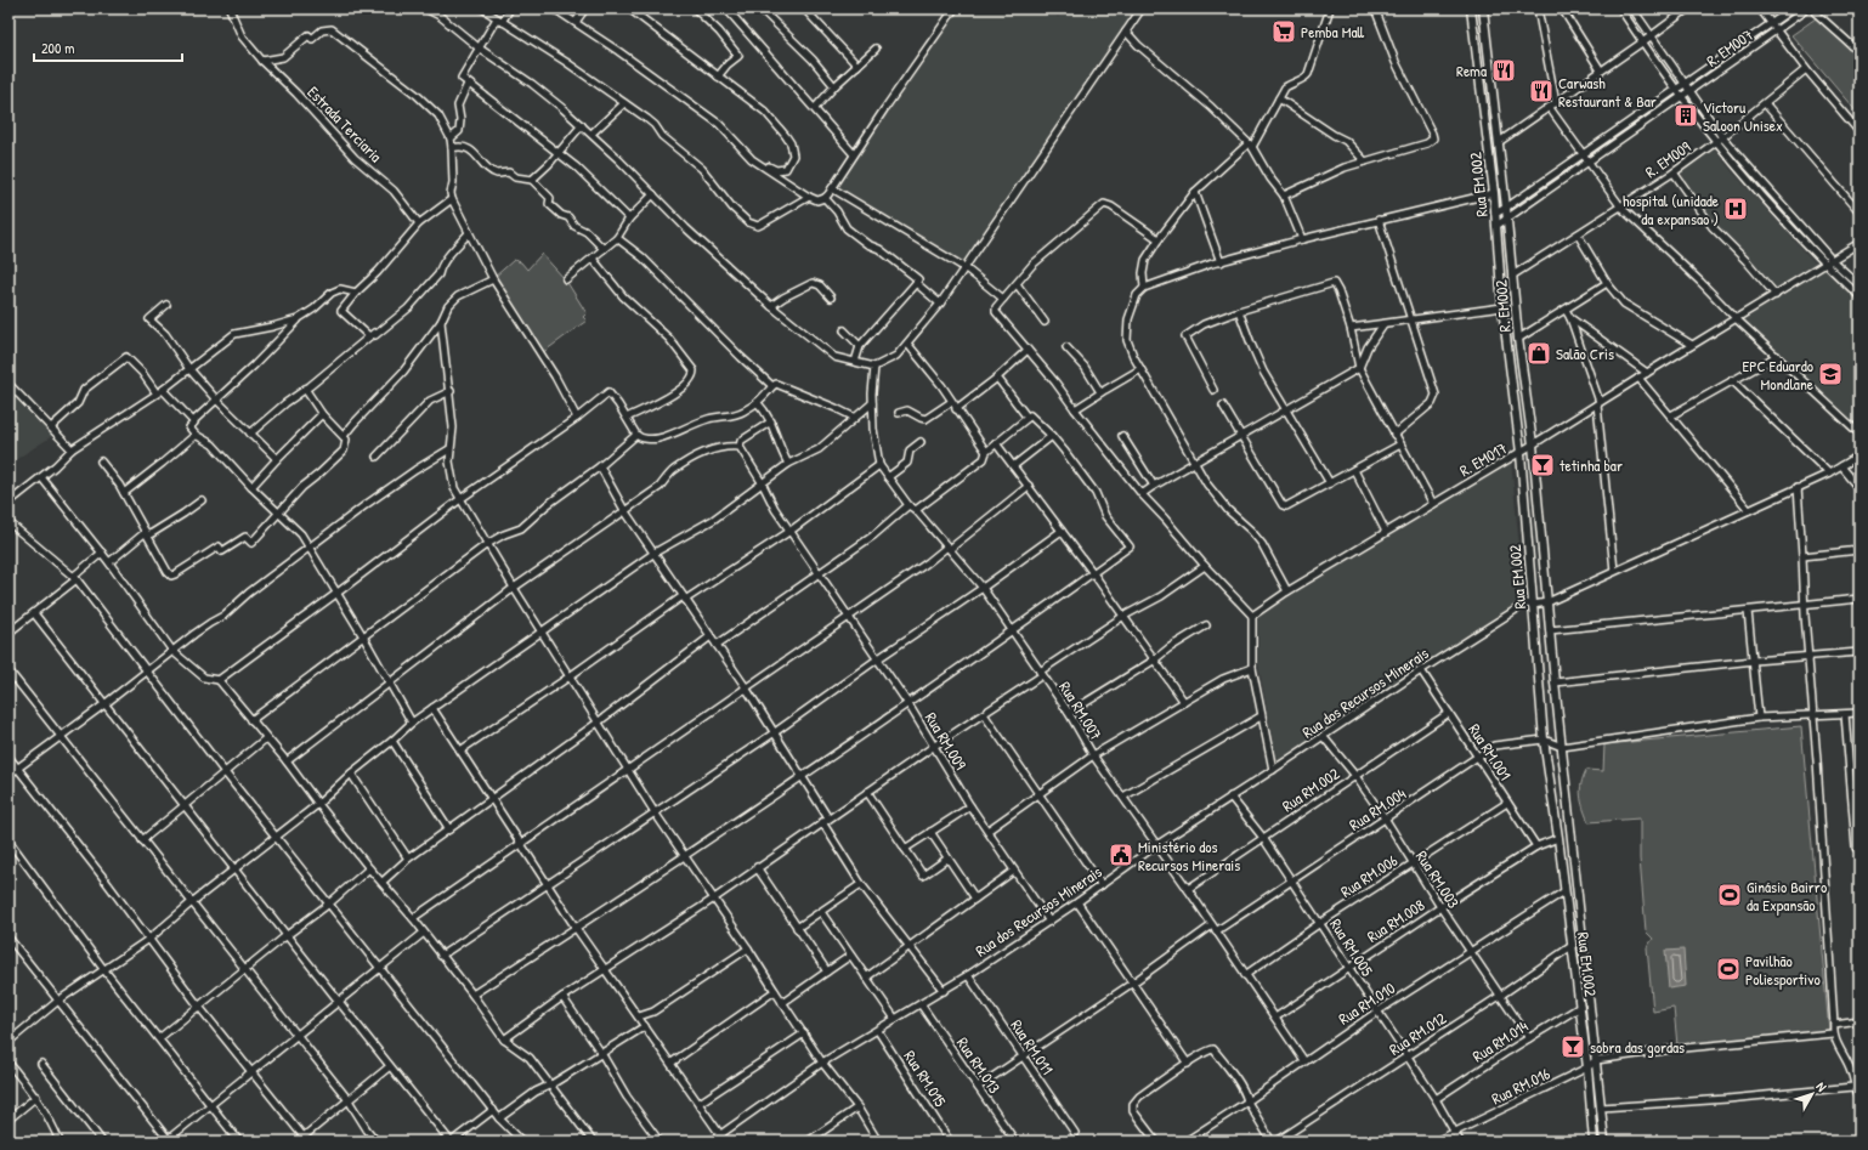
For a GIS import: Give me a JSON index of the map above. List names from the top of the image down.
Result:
{
  "streets": {
    "street": [
      "R. EM007",
      "Estrada Terciaria",
      "R. EM009",
      "Rua EM.002",
      "R. EM002",
      "R. EM017",
      "Rua dos Recursos Minerais",
      "Rua RM.007",
      "Rua RM.009",
      "Rua RM.001",
      "Rua RM.002",
      "Rua RM.004",
      "Rua RM.006",
      "Rua RM.003",
      "Rua RM.008",
      "Rua RM.005",
      "Rua RM.010",
      "Rua RM.012",
      "Rua RM.014",
      "Rua RM.011",
      "Rua RM.013",
      "Rua RM.015",
      "Rua RM.016"
    ]
  },
  "crossings": [
    ["R. EM007", "Rua EM.002"],
    ["R. EM007", "R. EM002"],
    ["R. EM009", "R. EM002"],
    ["Rua EM.002", "R. EM002"],
    ["Rua EM.002", "R. EM017"],
    ["Rua EM.002", "Rua dos Recursos Minerais"],
    ["Rua EM.002", "Rua RM.004"],
    ["Rua EM.002", "Rua RM.008"],
    ["Rua EM.002", "Rua RM.010"],
    ["Rua EM.002", "Rua RM.012"],
    ["Rua EM.002", "Rua RM.014"],
    ["Rua EM.002", "Rua RM.016"],
    ["R. EM002", "R. EM017"],
    ["Rua dos Recursos Minerais", "Rua RM.007"],
    ["Rua dos Recursos Minerais", "Rua RM.009"],
    ["Rua dos Recursos Minerais", "Rua RM.001"],
    ["Rua dos Recursos Minerais", "Rua RM.003"],
    ["Rua dos Recursos Minerais", "Rua RM.005"],
    ["Rua dos Recursos Minerais", "Rua RM.011"],
    ["Rua dos Recursos Minerais", "Rua RM.013"],
    ["Rua dos Recursos Minerais", "Rua RM.015"],
    ["Rua RM.007", "Rua RM.002"],
    ["Rua RM.007", "Rua RM.004"],
    ["Rua RM.007", "Rua RM.006"],
    ["Rua RM.007", "Rua RM.008"],
    ["Rua RM.007", "Rua RM.010"],
    ["Rua RM.001", "Rua RM.002"],
    ["Rua RM.001", "Rua RM.004"],
    ["Rua RM.001", "Rua RM.006"],
    ["Rua RM.001", "Rua RM.008"],
    ["Rua RM.002", "Rua RM.003"],
    ["Rua RM.002", "Rua RM.005"],
    ["Rua RM.004", "Rua RM.003"],
    ["Rua RM.004", "Rua RM.005"],
    ["Rua RM.004", "Rua RM.011"],
    ["Rua RM.004", "Rua RM.013"],
    ["Rua RM.006", "Rua RM.003"],
    ["Rua RM.006", "Rua RM.005"],
    ["Rua RM.003", "Rua RM.008"],
    ["Rua RM.003", "Rua RM.010"],
    ["Rua RM.003", "Rua RM.012"],
    ["Rua RM.003", "Rua RM.014"],
    ["Rua RM.008", "Rua RM.005"],
    ["Rua RM.005", "Rua RM.010"],
    ["Rua RM.005", "Rua RM.012"],
    ["Rua RM.005", "Rua RM.014"],
    ["Rua RM.005", "Rua RM.016"]
  ],
  "places": {
    "supermarket": ["Pemba Mall"],
    "restaurant": ["Rema", "Carwash Restaurant & Bar"],
    "building": ["Victoru Saloon Unisex"],
    "hospital": ["hospital (unidade da expansao )"],
    "shop": ["Salão Cris"],
    "school or university": ["EPC Eduardo Mondlane"],
    "bar": ["tetinha bar", "sobra das gordas"],
    "public building": ["Ministério dos Recursos Minerais"],
    "sports": ["Ginásio Bairro da Expansão", "Pavilhão Poliesportivo"]
  },
  "scale_bar": "200 m",
  "north": "top right"
}
